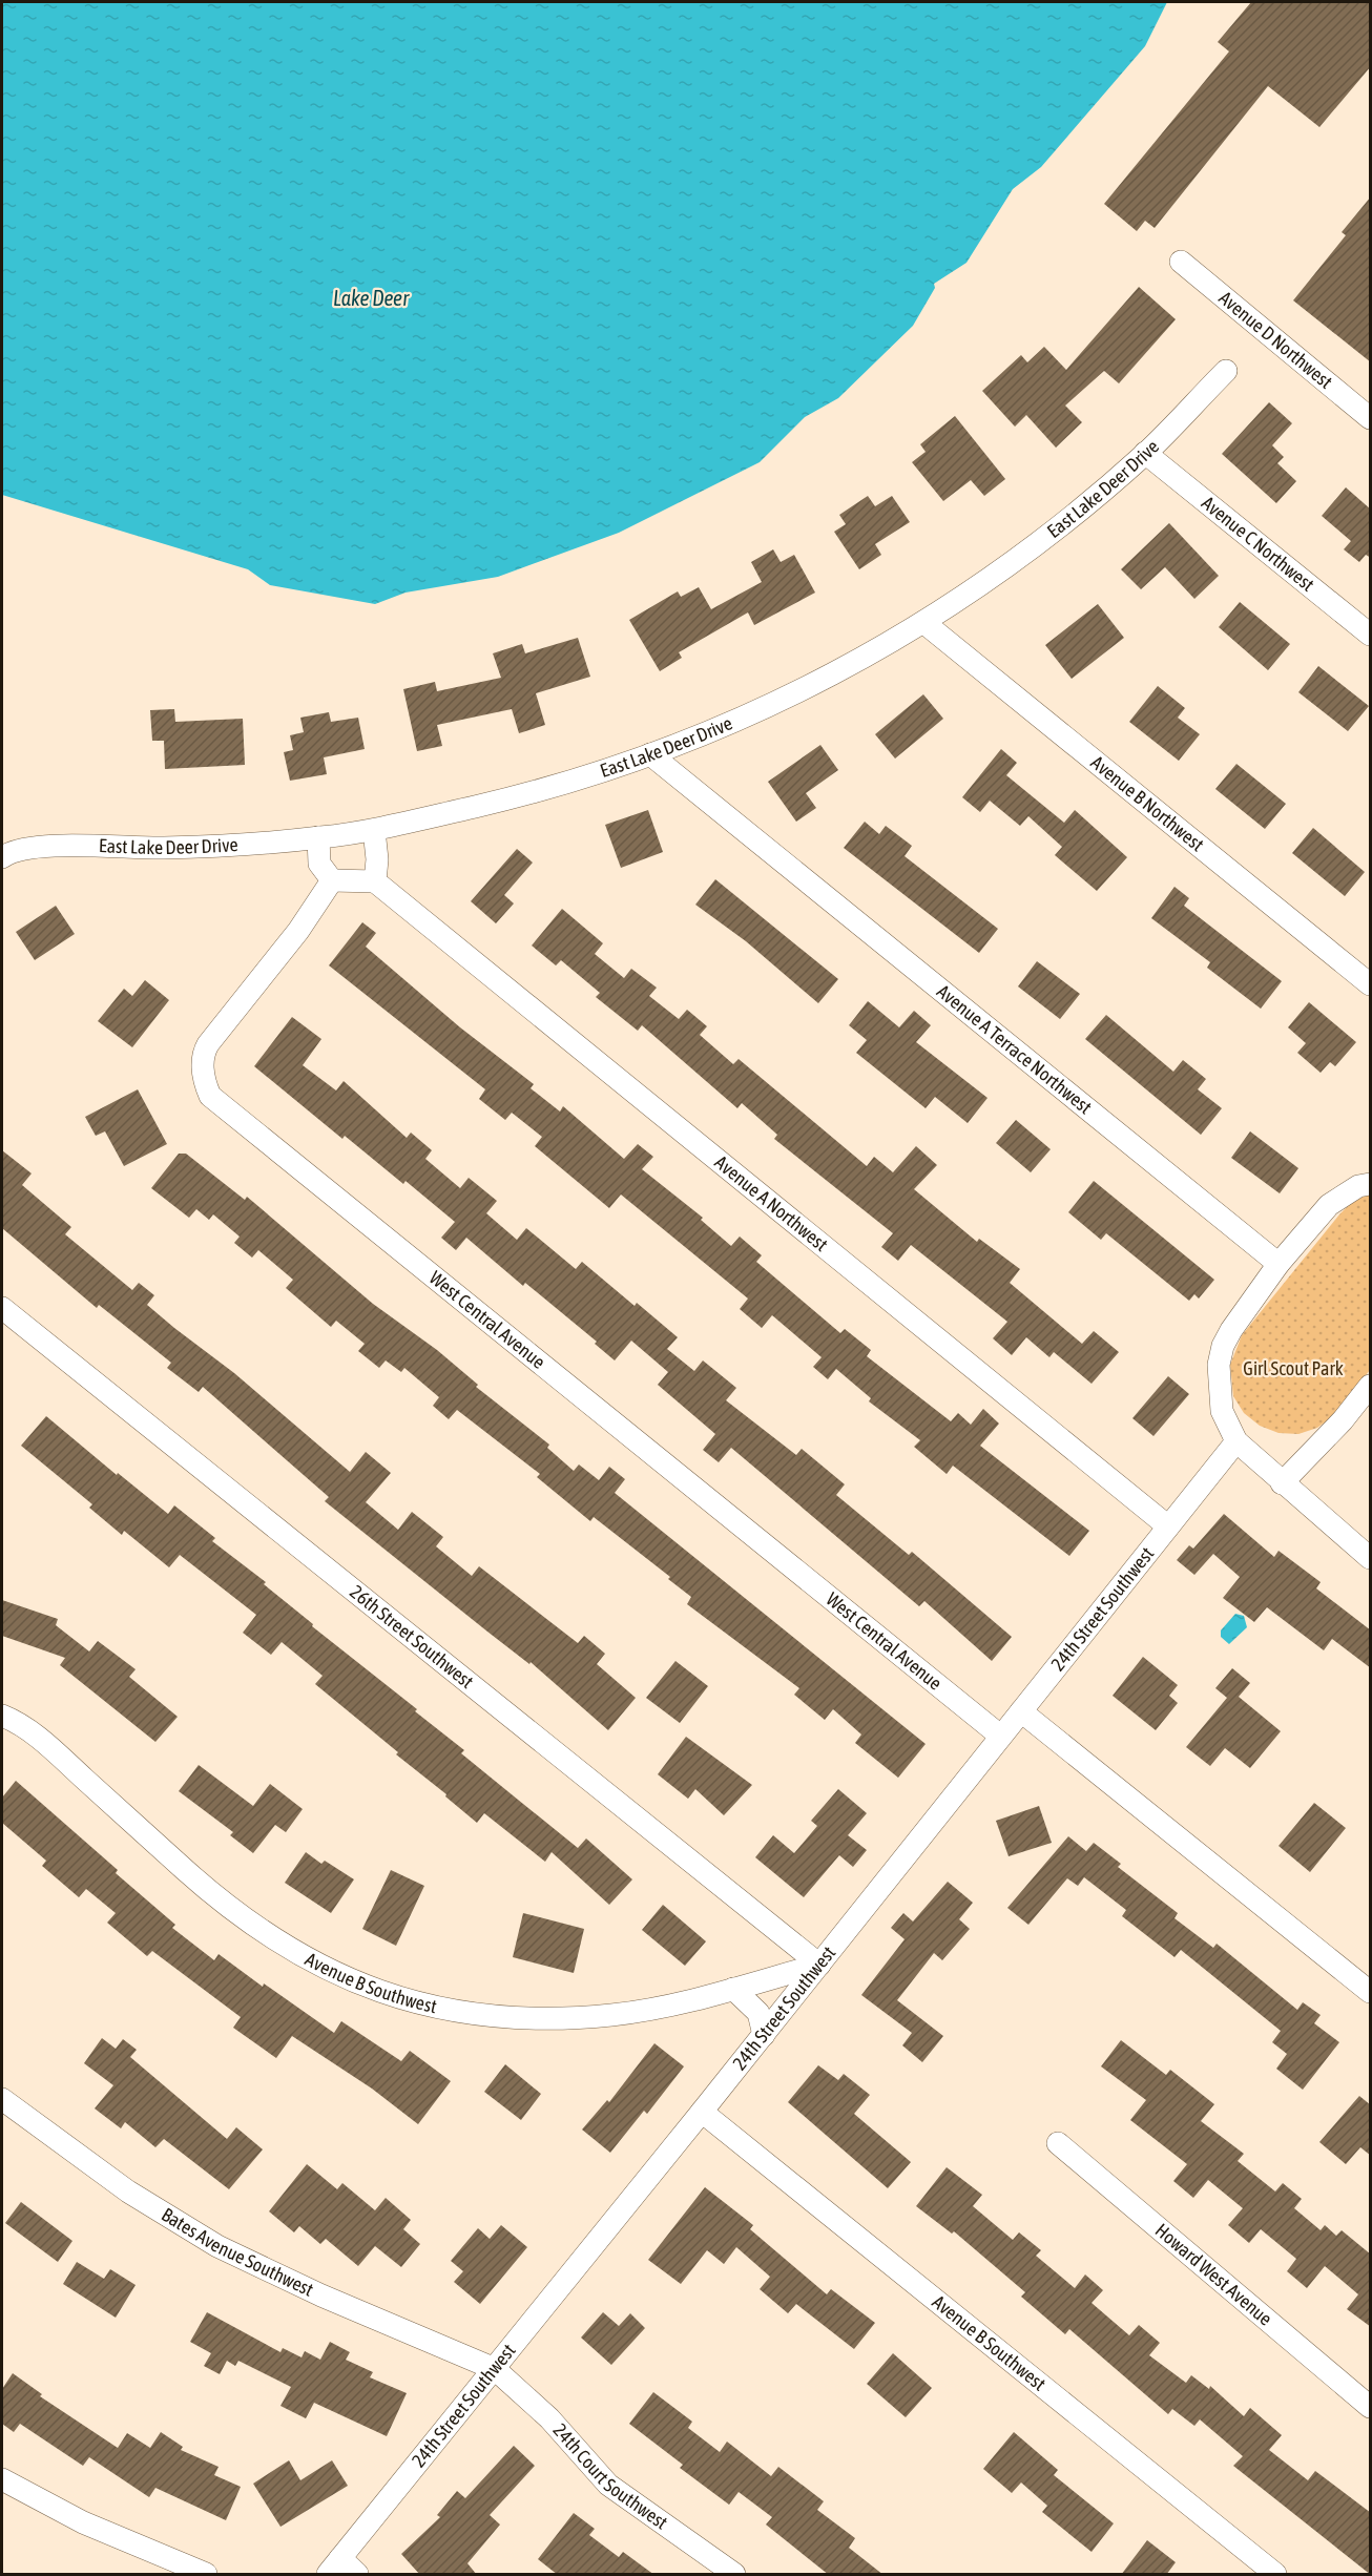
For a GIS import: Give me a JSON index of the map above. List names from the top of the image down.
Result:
{
  "streets": {
    "street": [
      "Avenue D Northwest",
      "East Lake Deer Drive",
      "Avenue C Northwest",
      "Avenue B Northwest",
      "Avenue A Terrace Northwest",
      "Avenue A Northwest",
      "West Central Avenue",
      "24th Street Southwest",
      "26th Street Southwest",
      "Avenue B Southwest",
      "Bates Avenue Southwest",
      "Howard West Avenue",
      "24th Court Southwest"
    ]
  },
  "crossings": [
    ["East Lake Deer Drive", "Avenue C Northwest"],
    ["East Lake Deer Drive", "Avenue B Northwest"],
    ["East Lake Deer Drive", "Avenue A Terrace Northwest"],
    ["Avenue A Northwest", "24th Street Southwest"],
    ["West Central Avenue", "24th Street Southwest"],
    ["24th Street Southwest", "26th Street Southwest"],
    ["24th Street Southwest", "Avenue B Southwest"],
    ["24th Street Southwest", "Bates Avenue Southwest"],
    ["24th Street Southwest", "24th Court Southwest"],
    ["26th Street Southwest", "Avenue B Southwest"],
    ["Bates Avenue Southwest", "24th Court Southwest"]
  ],
  "water": ["Lake Deer"],
  "parks": ["Girl Scout Park"]
}
